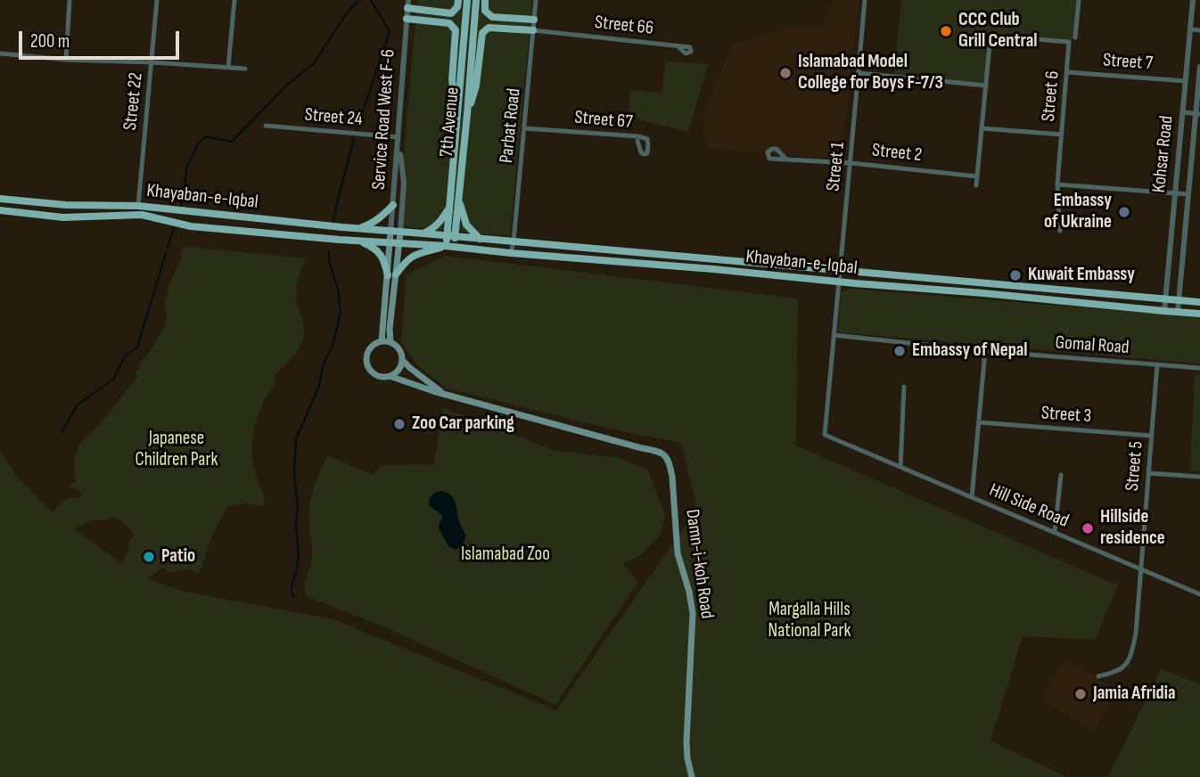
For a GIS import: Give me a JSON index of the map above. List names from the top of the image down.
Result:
{
  "streets": {
    "main road": [
      "Service Road West F-6",
      "7th Avenue",
      "Khayaban-e-Iqbal",
      "Damn-i-koh Road"
    ],
    "street": [
      "Street 66",
      "Street 7",
      "Street 6",
      "Street 22",
      "Street 24",
      "Street 67",
      "Parbat Road",
      "Street 2",
      "Kohsar Road",
      "Street 1",
      "Gomal Road",
      "Street 3",
      "Street 5",
      "Hill Side Road"
    ]
  },
  "crossings": [
    ["Street 66", "Parbat Road"],
    ["Street 7", "Street 6"],
    ["Street 7", "Kohsar Road"],
    ["Street 22", "Khayaban-e-Iqbal"],
    ["Street 24", "Service Road West F-6"],
    ["Service Road West F-6", "Khayaban-e-Iqbal"],
    ["Street 67", "Parbat Road"],
    ["7th Avenue", "Khayaban-e-Iqbal"],
    ["Parbat Road", "Khayaban-e-Iqbal"],
    ["Street 2", "Street 1"],
    ["Kohsar Road", "Khayaban-e-Iqbal"],
    ["Street 1", "Khayaban-e-Iqbal"],
    ["Street 1", "Gomal Road"],
    ["Street 1", "Hill Side Road"],
    ["Gomal Road", "Street 5"],
    ["Street 3", "Street 5"],
    ["Street 5", "Hill Side Road"]
  ],
  "parks": ["Japanese Children Park", "Islamabad Zoo", "Margalla Hills National Park"],
  "places": [
    "CCC Club Grill Central",
    "Islamabad Model College for Boys F-7/3",
    "Embassy of Ukraine",
    "Kuwait Embassy",
    "Embassy of Nepal",
    "Zoo Car parking",
    "Hillside residence",
    "Patio",
    "Jamia Afridia"
  ],
  "scale_bar": "200 m"
}
